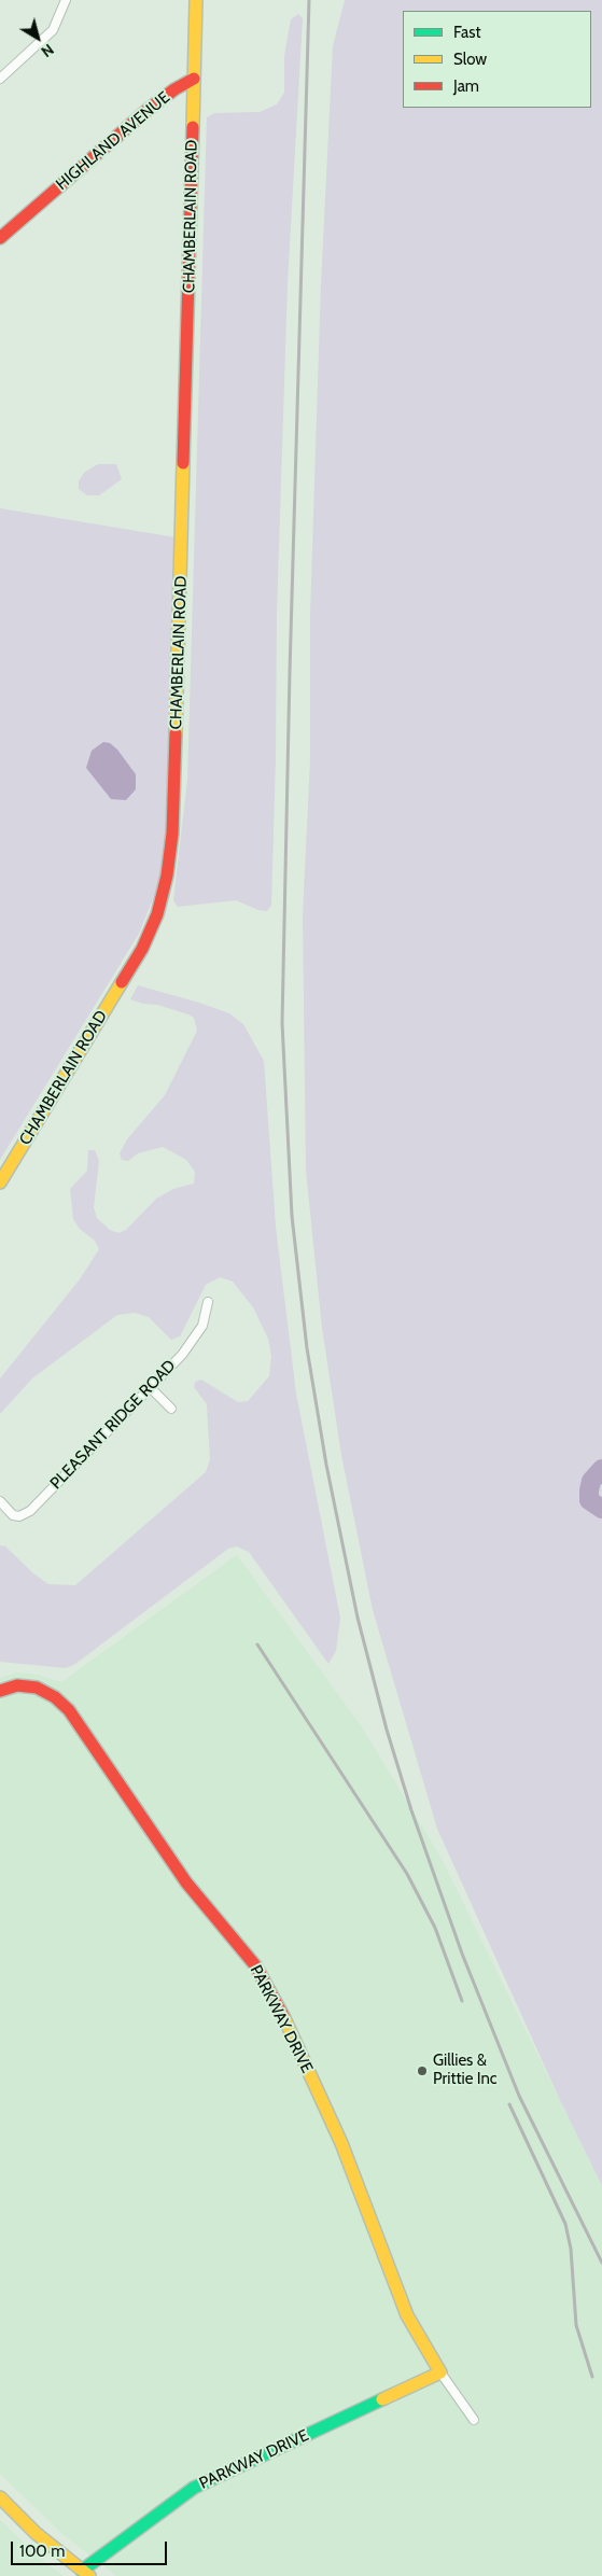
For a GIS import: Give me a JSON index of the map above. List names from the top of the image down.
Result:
{
  "streets": {
    "street": [
      "HIGHLAND AVENUE",
      "CHAMBERLAIN ROAD",
      "PLEASANT RIDGE ROAD",
      "PARKWAY DRIVE"
    ]
  },
  "crossings": [
    ["HIGHLAND AVENUE", "CHAMBERLAIN ROAD"]
  ],
  "places": ["Gillies & Prittie Inc"],
  "legend": ["Fast", "Slow", "Jam"],
  "scale_bar": "100 m",
  "north": "bottom right"
}
